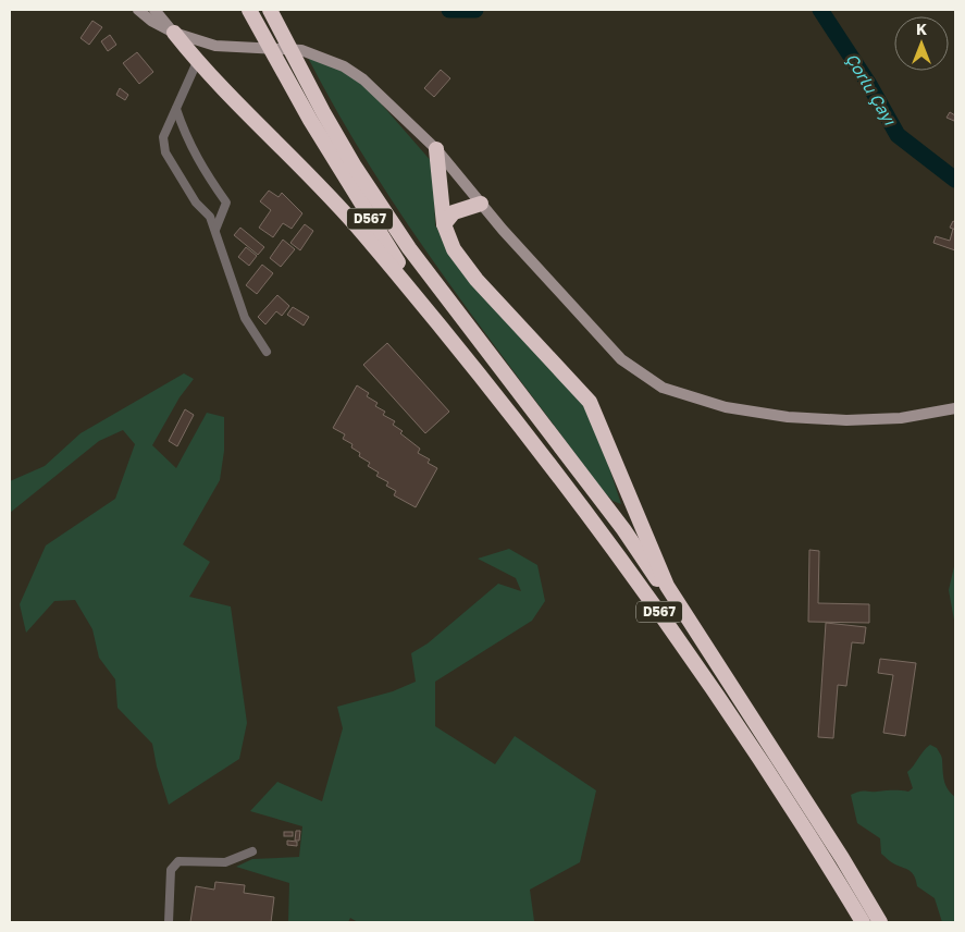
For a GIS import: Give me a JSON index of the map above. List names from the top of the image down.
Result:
{
  "streets": {
    "highway": ["D567"]
  },
  "water": ["Çorlu Çayı"],
  "north": "top"
}
